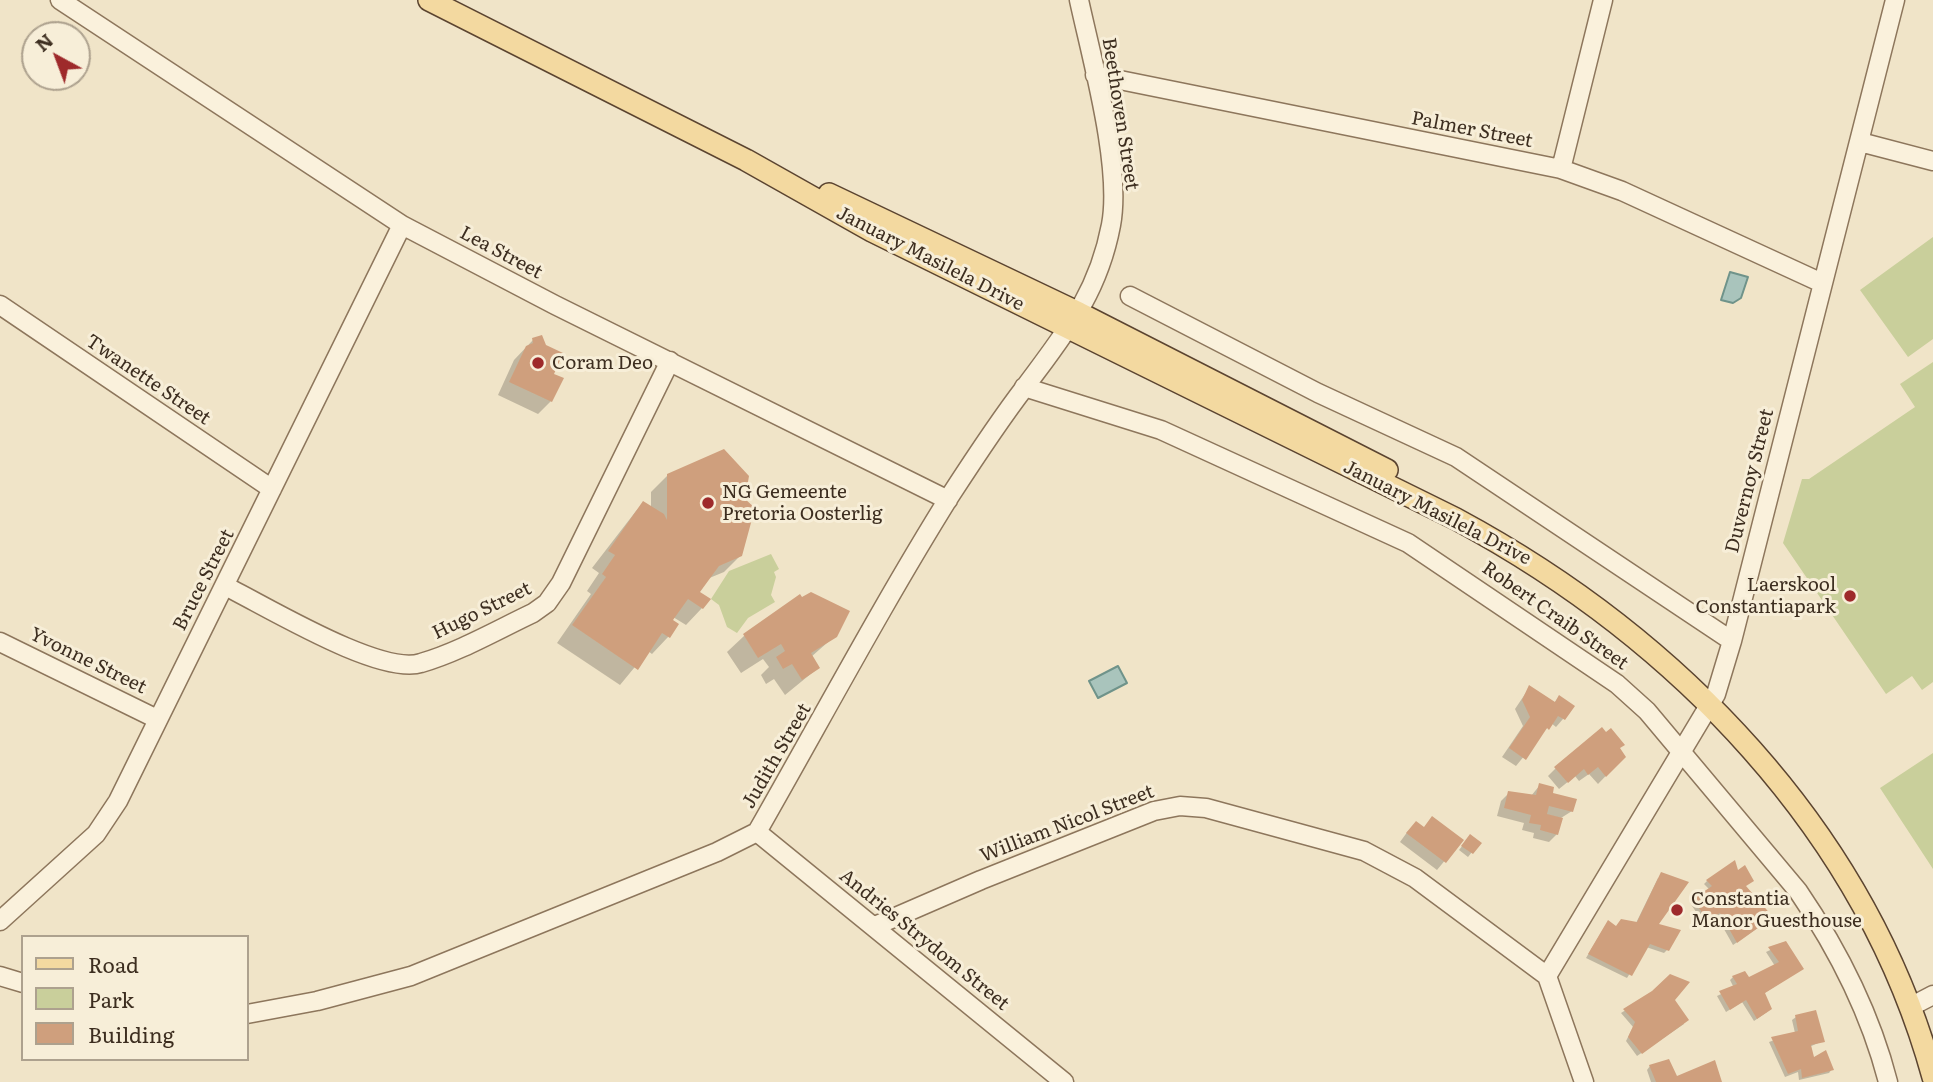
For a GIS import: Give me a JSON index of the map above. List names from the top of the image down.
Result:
{
  "streets": {
    "main road": ["January Masilela Drive"],
    "street": [
      "Beethoven Street",
      "Palmer Street",
      "Lea Street",
      "Twanette Street",
      "Duvernoy Street",
      "Bruce Street",
      "Hugo Street",
      "Robert Craib Street",
      "Yvonne Street",
      "Judith Street",
      "William Nicol Street",
      "Andries Strydom Street"
    ]
  },
  "crossings": [
    ["Beethoven Street", "Palmer Street"],
    ["Beethoven Street", "January Masilela Drive"],
    ["Beethoven Street", "Judith Street"],
    ["Palmer Street", "Duvernoy Street"],
    ["Lea Street", "Bruce Street"],
    ["Lea Street", "Hugo Street"],
    ["Lea Street", "Judith Street"],
    ["January Masilela Drive", "Duvernoy Street"],
    ["January Masilela Drive", "Judith Street"],
    ["Twanette Street", "Bruce Street"],
    ["Duvernoy Street", "Robert Craib Street"],
    ["Duvernoy Street", "William Nicol Street"],
    ["Bruce Street", "Hugo Street"],
    ["Bruce Street", "Yvonne Street"],
    ["Robert Craib Street", "Judith Street"],
    ["Judith Street", "Andries Strydom Street"],
    ["William Nicol Street", "Andries Strydom Street"]
  ],
  "places": [
    "Coram Deo",
    "NG Gemeente Pretoria Oosterlig",
    "Laerskool Constantiapark",
    "Constantia Manor Guesthouse"
  ],
  "legend": ["Road", "Park", "Building"],
  "north": "top left"
}
